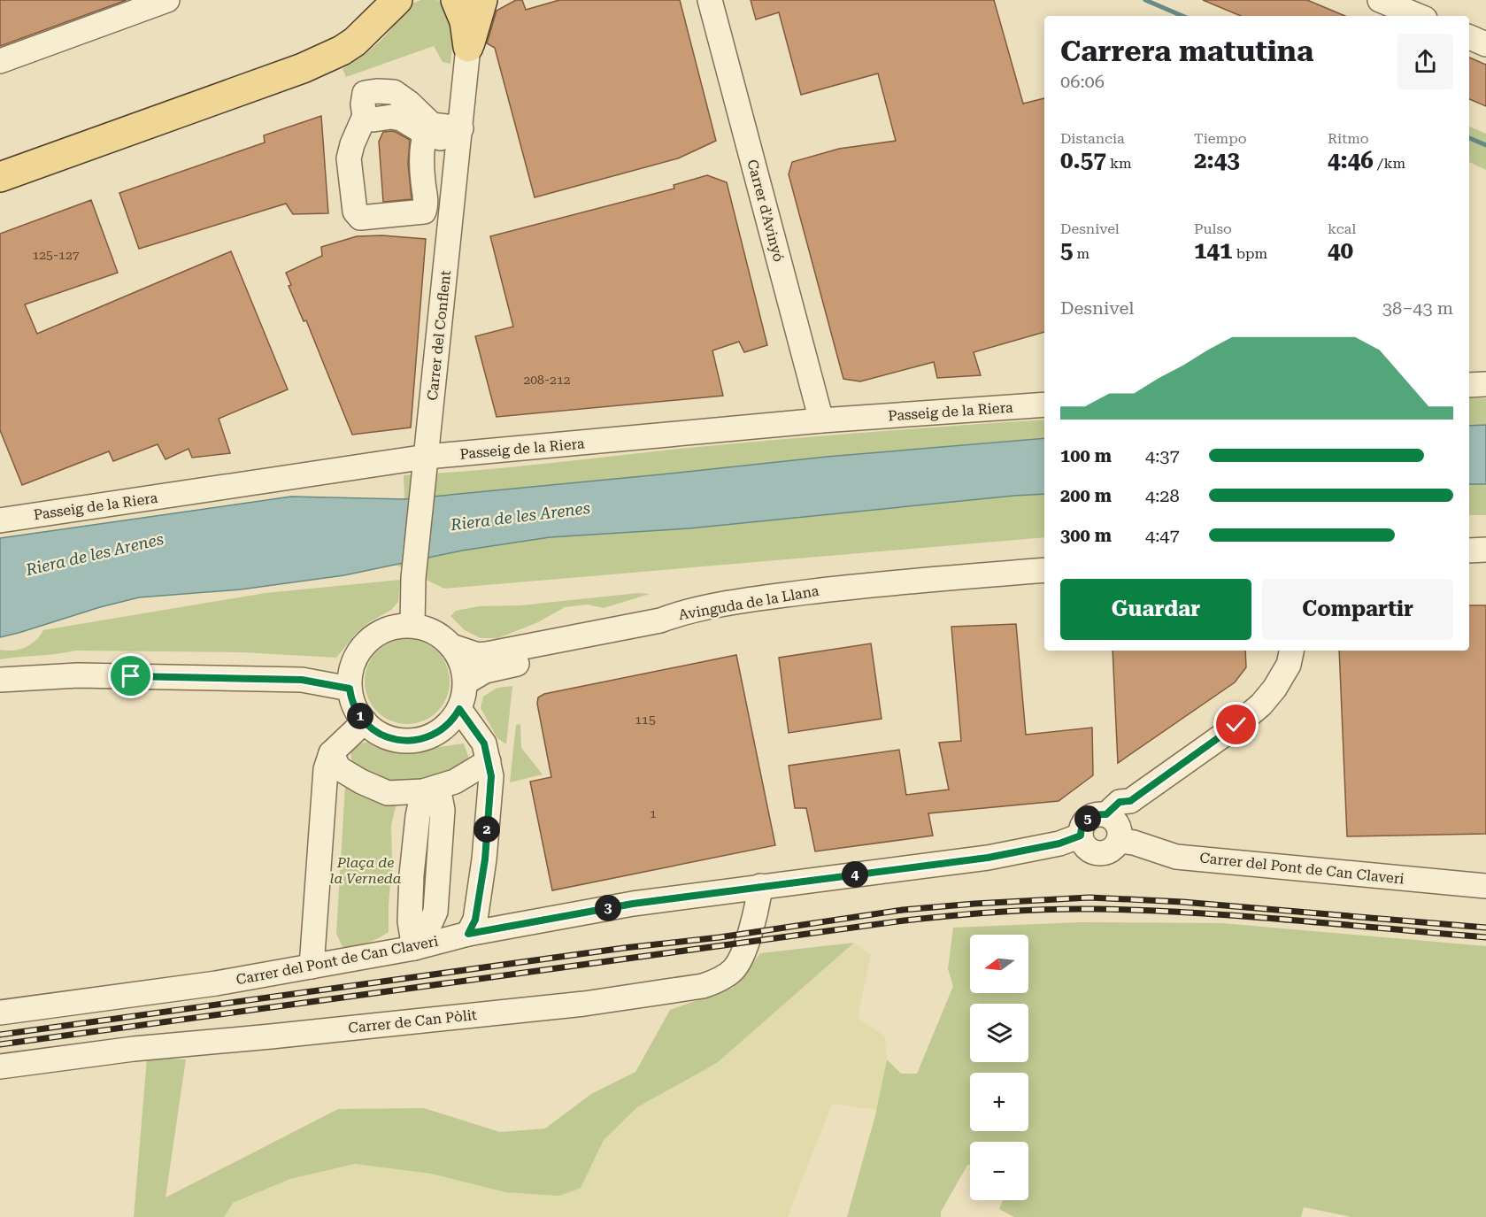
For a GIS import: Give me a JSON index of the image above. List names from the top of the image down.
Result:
{
  "streets": {
    "street": [
      "Carrer d'Avinyó",
      "Carrer del Conflent",
      "Passeig de la Riera",
      "Avinguda de la Llana",
      "Carrer del Pont de Can Claveri",
      "Carrer de Can Pòlit"
    ]
  },
  "crossings": [
    ["Carrer d'Avinyó", "Passeig de la Riera"],
    ["Carrer del Conflent", "Passeig de la Riera"],
    ["Carrer del Conflent", "Avinguda de la Llana"],
    ["Carrer del Pont de Can Claveri", "Carrer de Can Pòlit"]
  ],
  "water": ["Riera de les Arenes"],
  "parks": ["Plaça de la Verneda"],
  "house_numbers": [
    "125-127",
    "208-212",
    "115",
    "1"
  ],
  "north": "left",
  "page": {
    "heading": ["Carrera matutina", "06:06"],
    "stats": [
      ["Distancia", "0.57 km"],
      ["Tiempo", "2:43"],
      ["Ritmo", "4:46 /km"],
      ["Desnivel", "5 m"],
      ["Pulso", "141 bpm"],
      ["kcal", "40"]
    ],
    "chart": ["Desnivel", "38–43 m"],
    "list": [
      {
        "name": "100 m",
        "note": "4:37"
      },
      {
        "name": "200 m",
        "note": "4:28"
      },
      {
        "name": "300 m",
        "note": "4:47"
      }
    ],
    "buttons": ["Guardar", "Compartir"],
    "pins": [
      "1",
      "5",
      "2",
      "4",
      "3"
    ],
    "map_buttons": ["+", "−"]
  }
}
